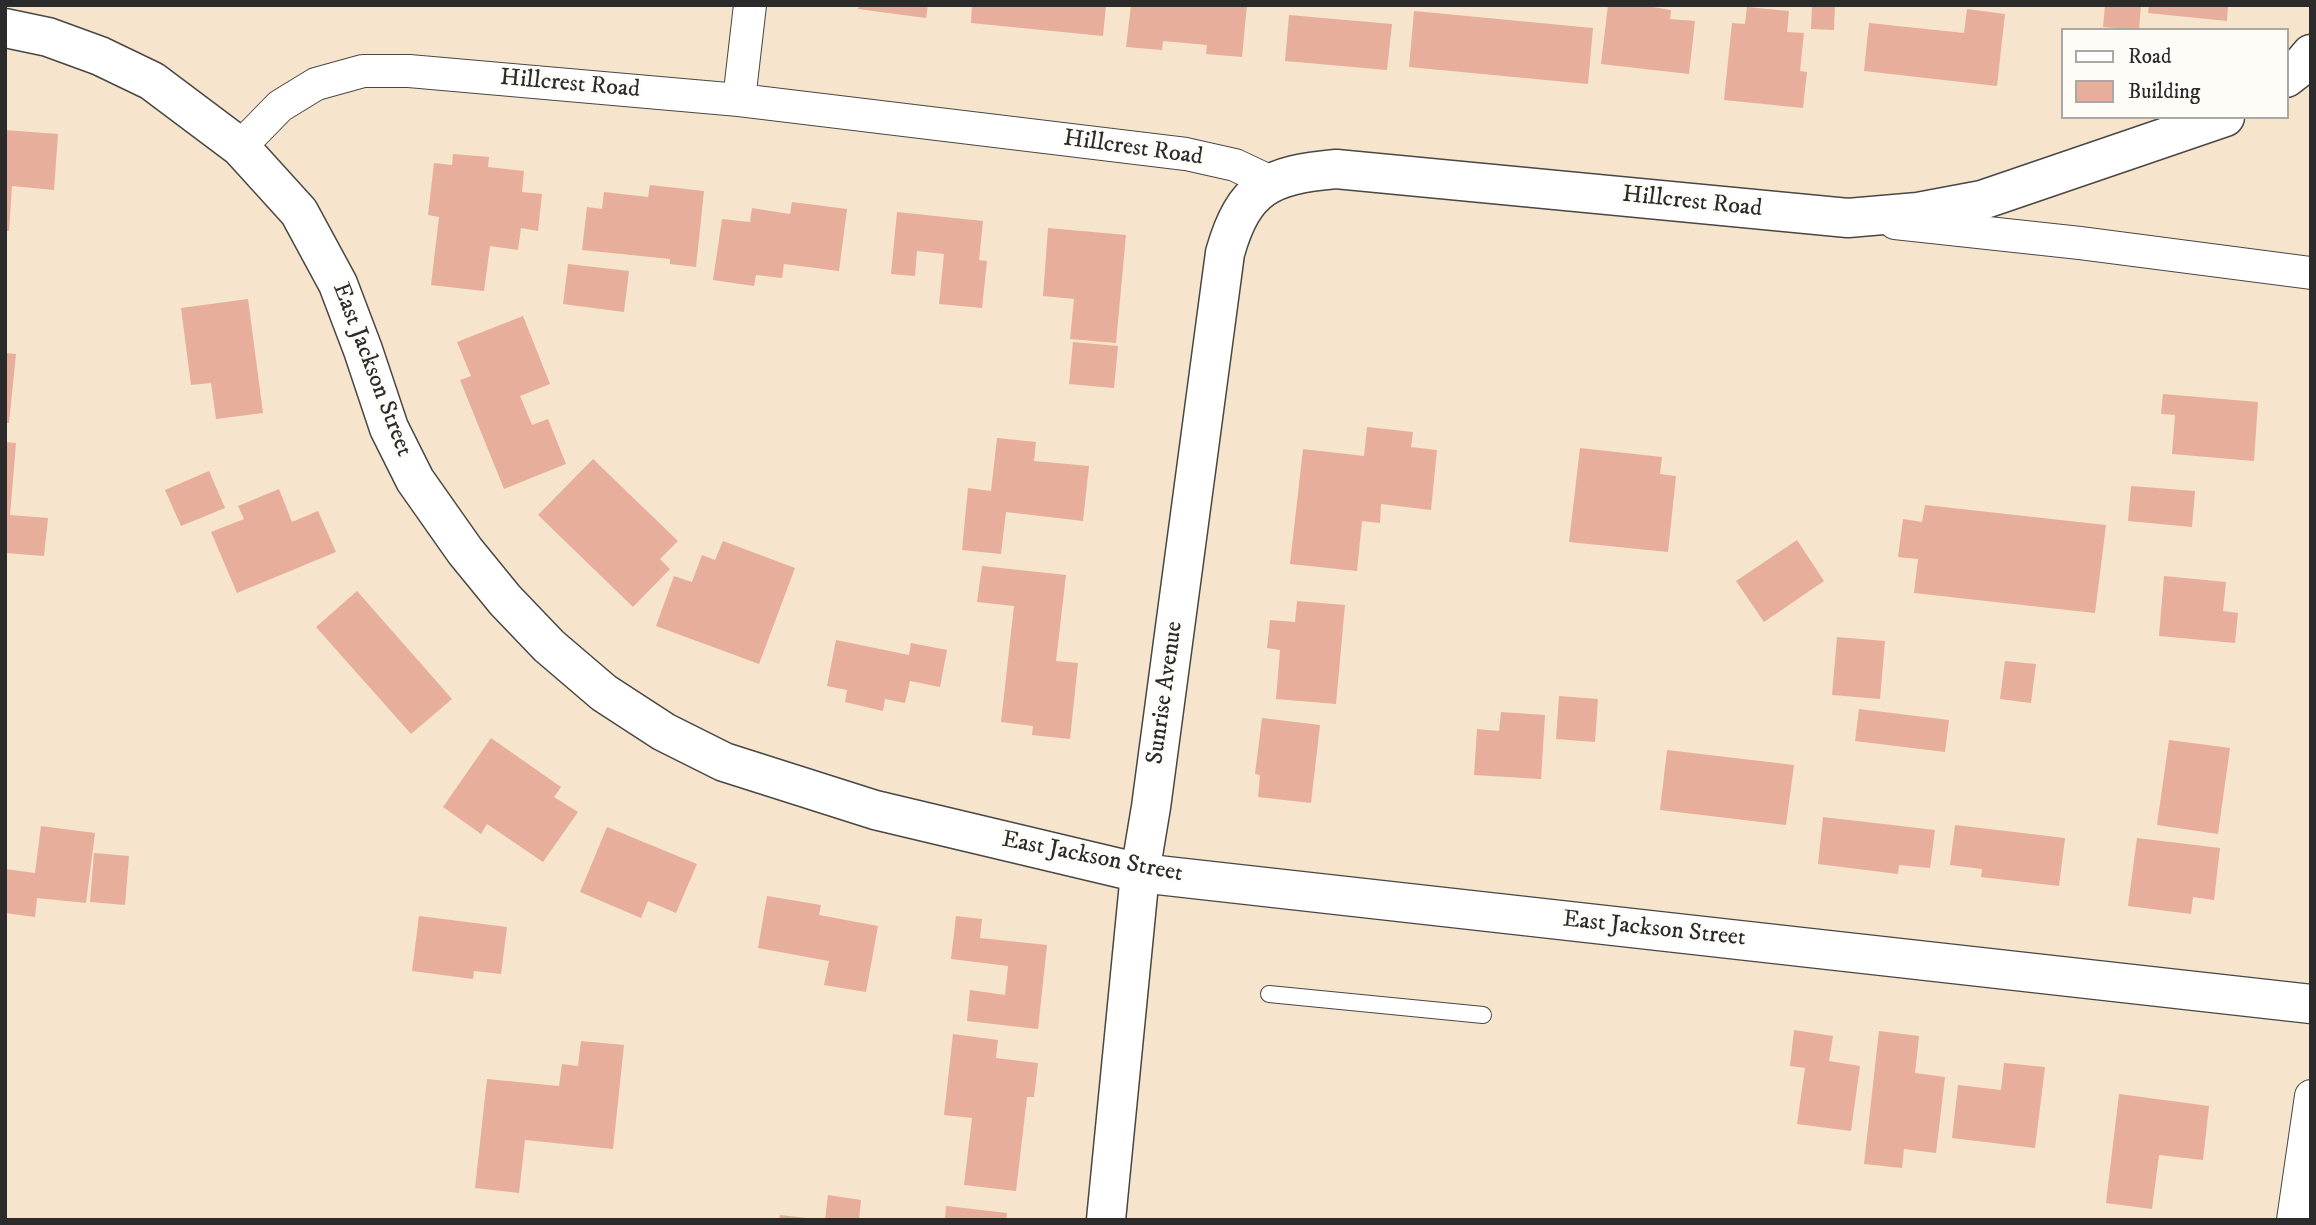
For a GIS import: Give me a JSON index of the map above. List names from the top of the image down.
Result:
{
  "streets": {
    "street": ["Hillcrest Road", "East Jackson Street", "Sunrise Avenue"]
  },
  "crossings": [
    ["Hillcrest Road", "East Jackson Street"],
    ["Hillcrest Road", "Sunrise Avenue"],
    ["East Jackson Street", "Sunrise Avenue"]
  ],
  "legend": ["Road", "Building"]
}
